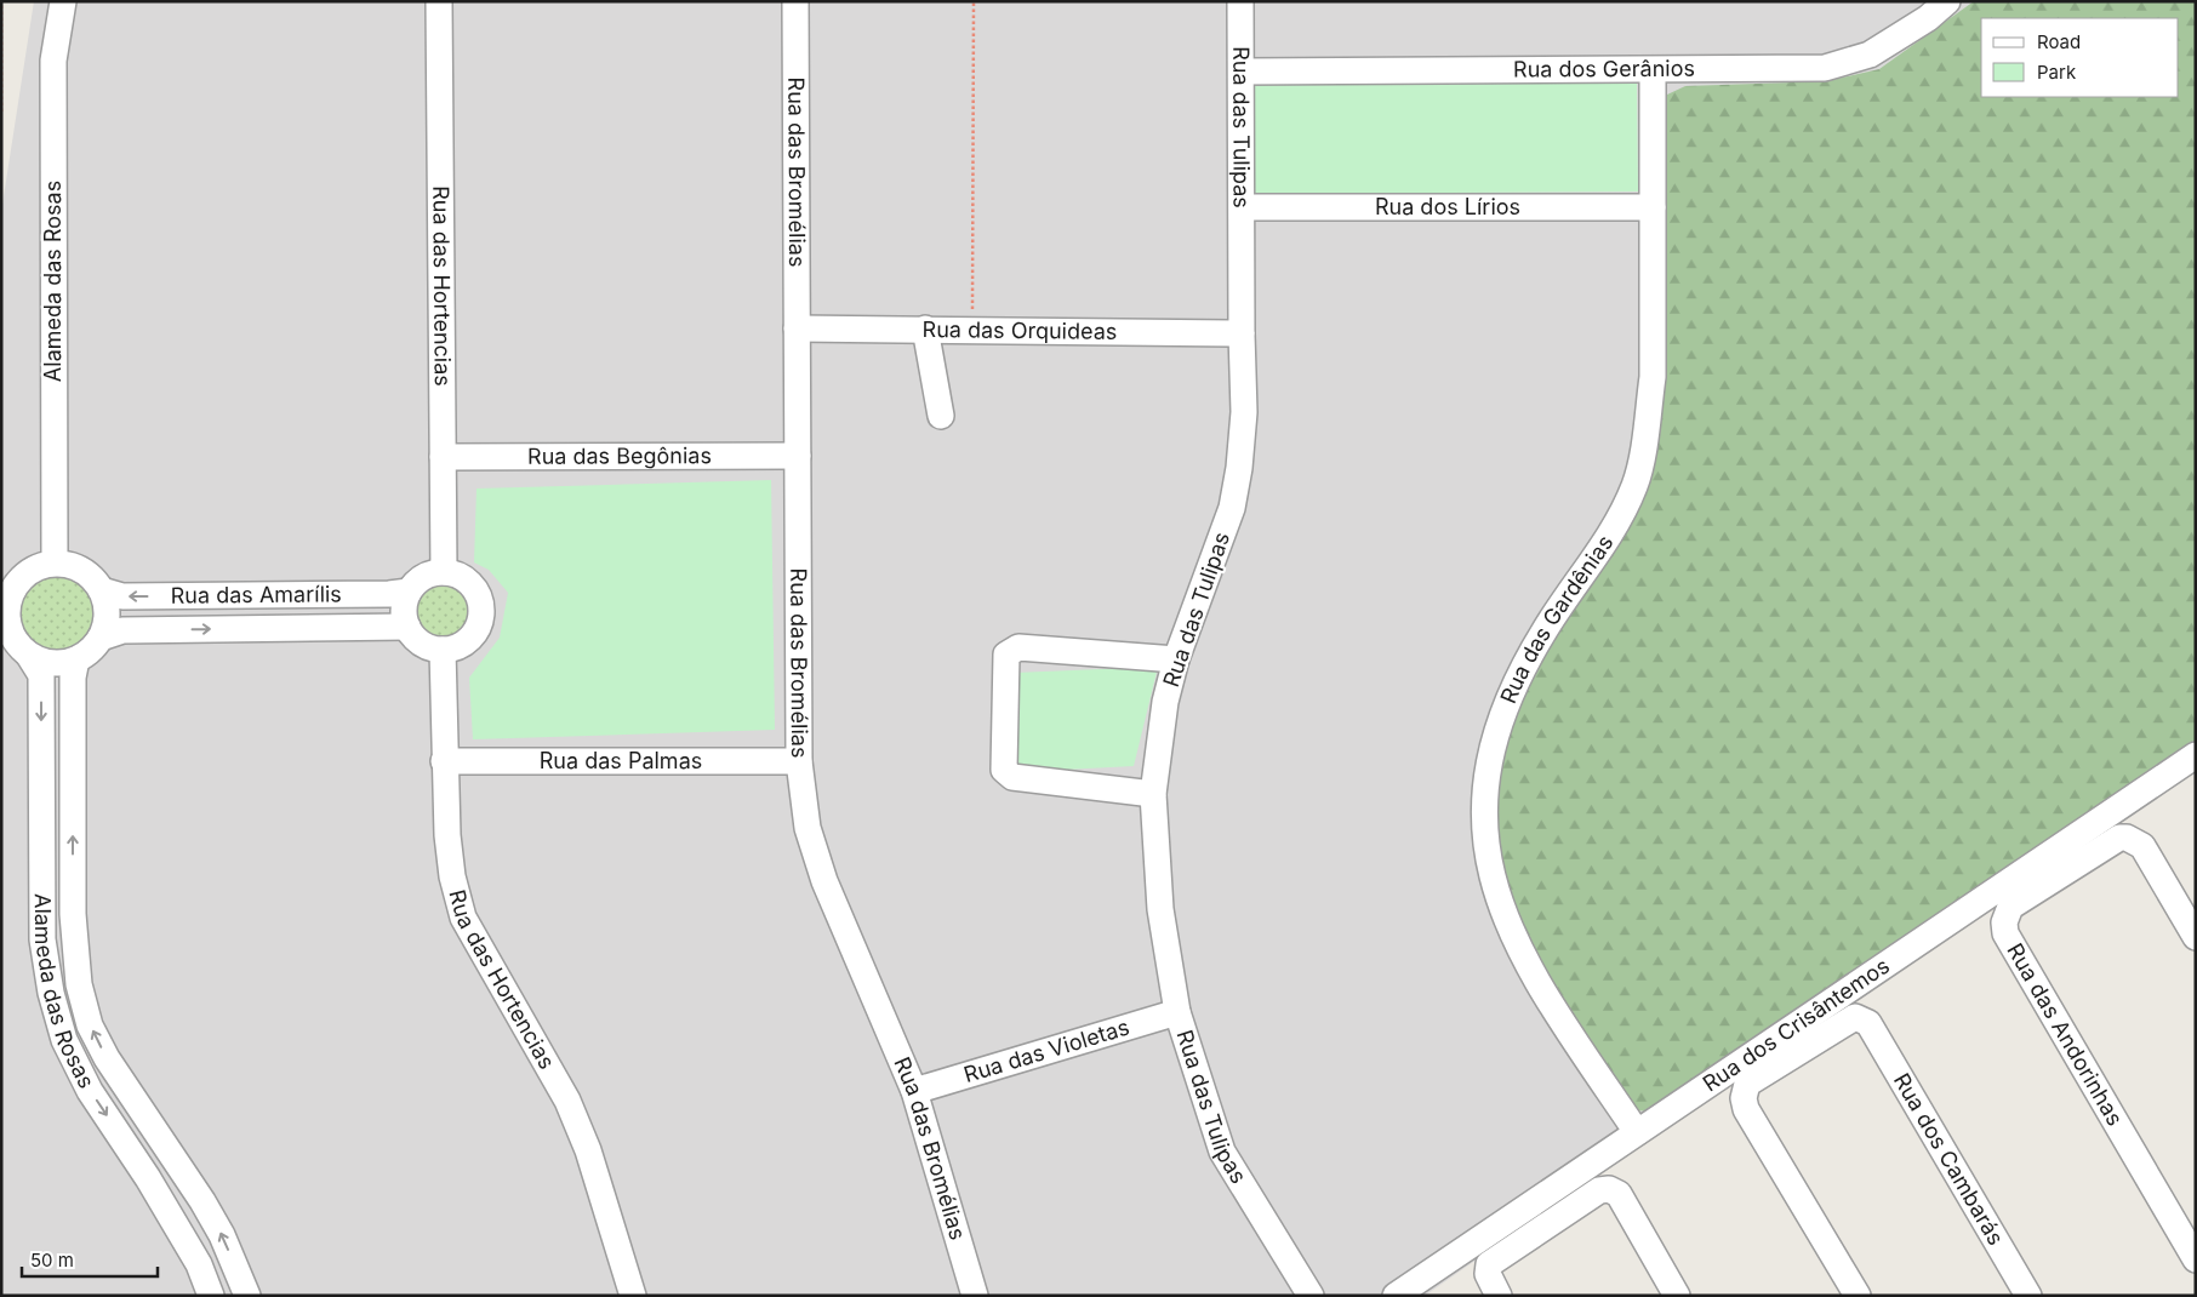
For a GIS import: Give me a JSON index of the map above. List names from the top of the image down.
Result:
{
  "streets": {
    "street": [
      "Rua dos Gerânios",
      "Rua das Tulipas",
      "Rua das Bromélias",
      "Rua dos Lírios",
      "Alameda das Rosas",
      "Rua das Hortencias",
      "Rua das Orquideas",
      "Rua das Begônias",
      "Rua das Amarílis",
      "Rua das Gardênias",
      "Rua das Palmas",
      "Rua dos Crisântemos",
      "Rua das Andorinhas",
      "Rua das Violetas",
      "Rua dos Cambarás"
    ]
  },
  "crossings": [
    ["Rua dos Gerânios", "Rua das Tulipas"],
    ["Rua dos Gerânios", "Rua das Gardênias"],
    ["Rua das Tulipas", "Rua dos Lírios"],
    ["Rua das Tulipas", "Rua das Orquideas"],
    ["Rua das Tulipas", "Rua das Violetas"],
    ["Rua das Bromélias", "Rua das Orquideas"],
    ["Rua das Bromélias", "Rua das Begônias"],
    ["Rua das Bromélias", "Rua das Palmas"],
    ["Rua das Bromélias", "Rua das Violetas"],
    ["Rua dos Lírios", "Rua das Gardênias"],
    ["Alameda das Rosas", "Rua das Amarílis"],
    ["Rua das Hortencias", "Rua das Begônias"],
    ["Rua das Hortencias", "Rua das Amarílis"],
    ["Rua das Hortencias", "Rua das Palmas"],
    ["Rua das Gardênias", "Rua dos Crisântemos"]
  ],
  "legend": ["Road", "Park"],
  "scale_bar": "50 m"
}
